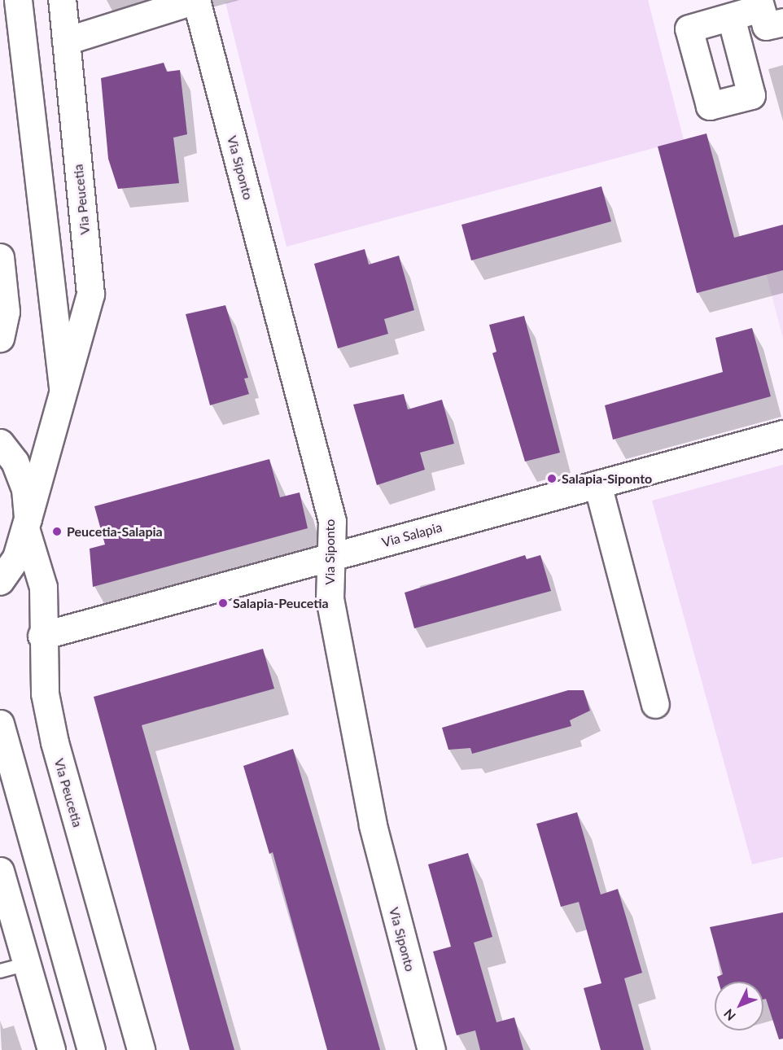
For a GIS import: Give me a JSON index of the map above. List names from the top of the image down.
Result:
{
  "streets": {
    "street": ["Via Siponto", "Via Peucetia", "Via Salapia"]
  },
  "crossings": [
    ["Via Siponto", "Via Salapia"],
    ["Via Peucetia", "Via Salapia"]
  ],
  "places": ["Salapia-Siponto", "Peucetia-Salapia", "Salapia-Peucetia"],
  "north": "bottom left"
}
